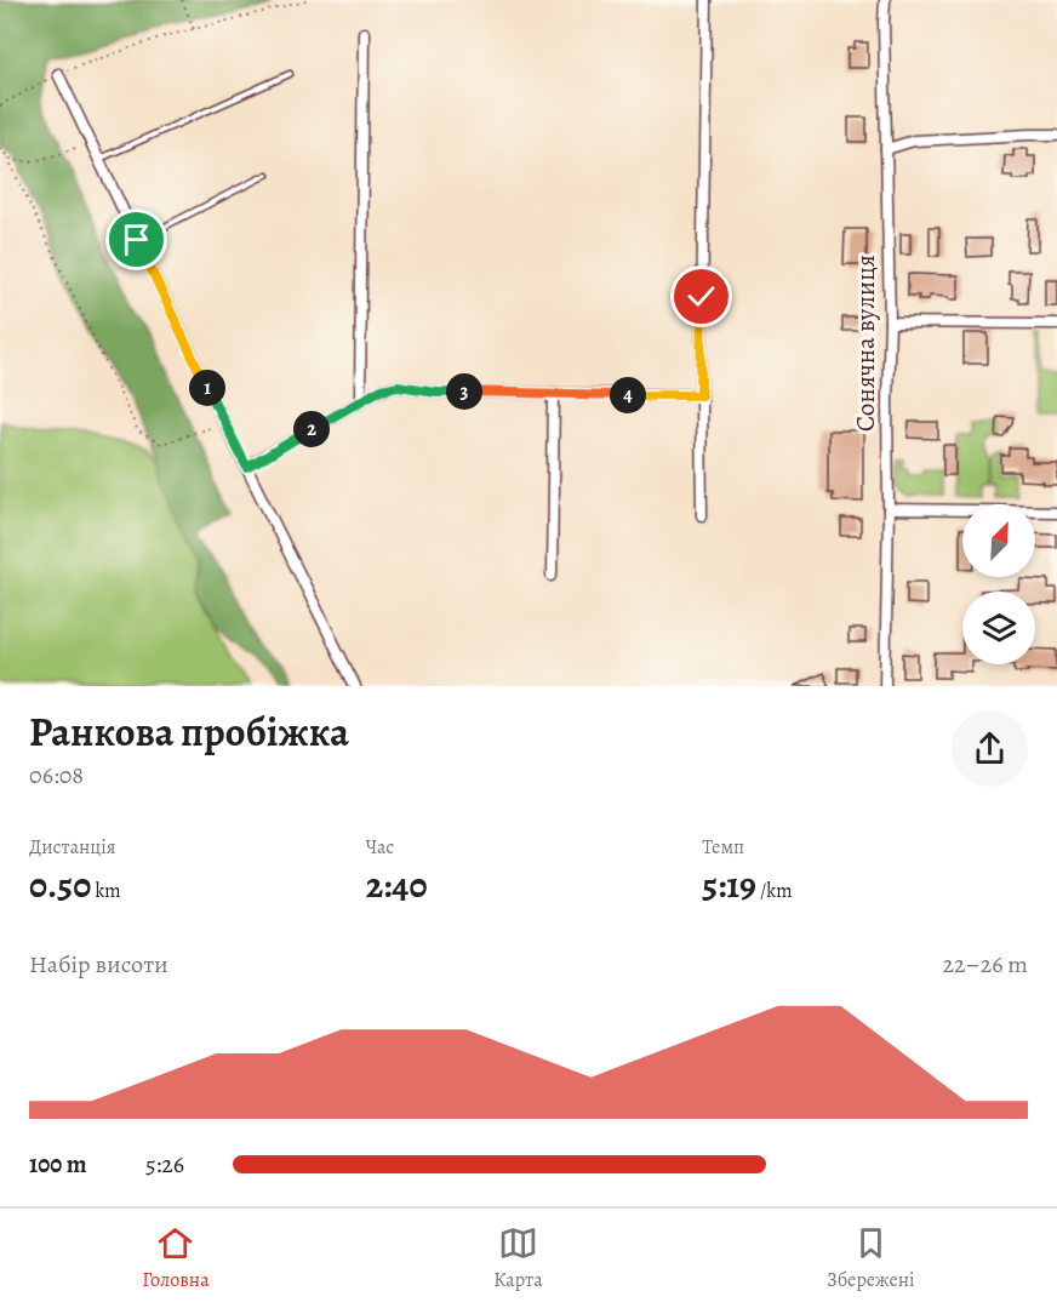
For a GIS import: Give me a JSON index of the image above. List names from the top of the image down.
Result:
{
  "streets": {
    "street": ["Сонячна вулиця"]
  },
  "north": "top right",
  "page": {
    "pins": [
      "1",
      "3",
      "4",
      "2"
    ],
    "heading": ["Ранкова пробіжка", "06:08"],
    "stats": [
      ["Дистанція", "0.50 km"],
      ["Час", "2:40"],
      ["Темп", "5:19 /km"]
    ],
    "chart": ["Набір висоти", "22–26 m"],
    "list": [
      {
        "name": "100 m",
        "note": "5:26"
      }
    ],
    "tabs": ["Головна", "Карта", "Збережені"]
  }
}
